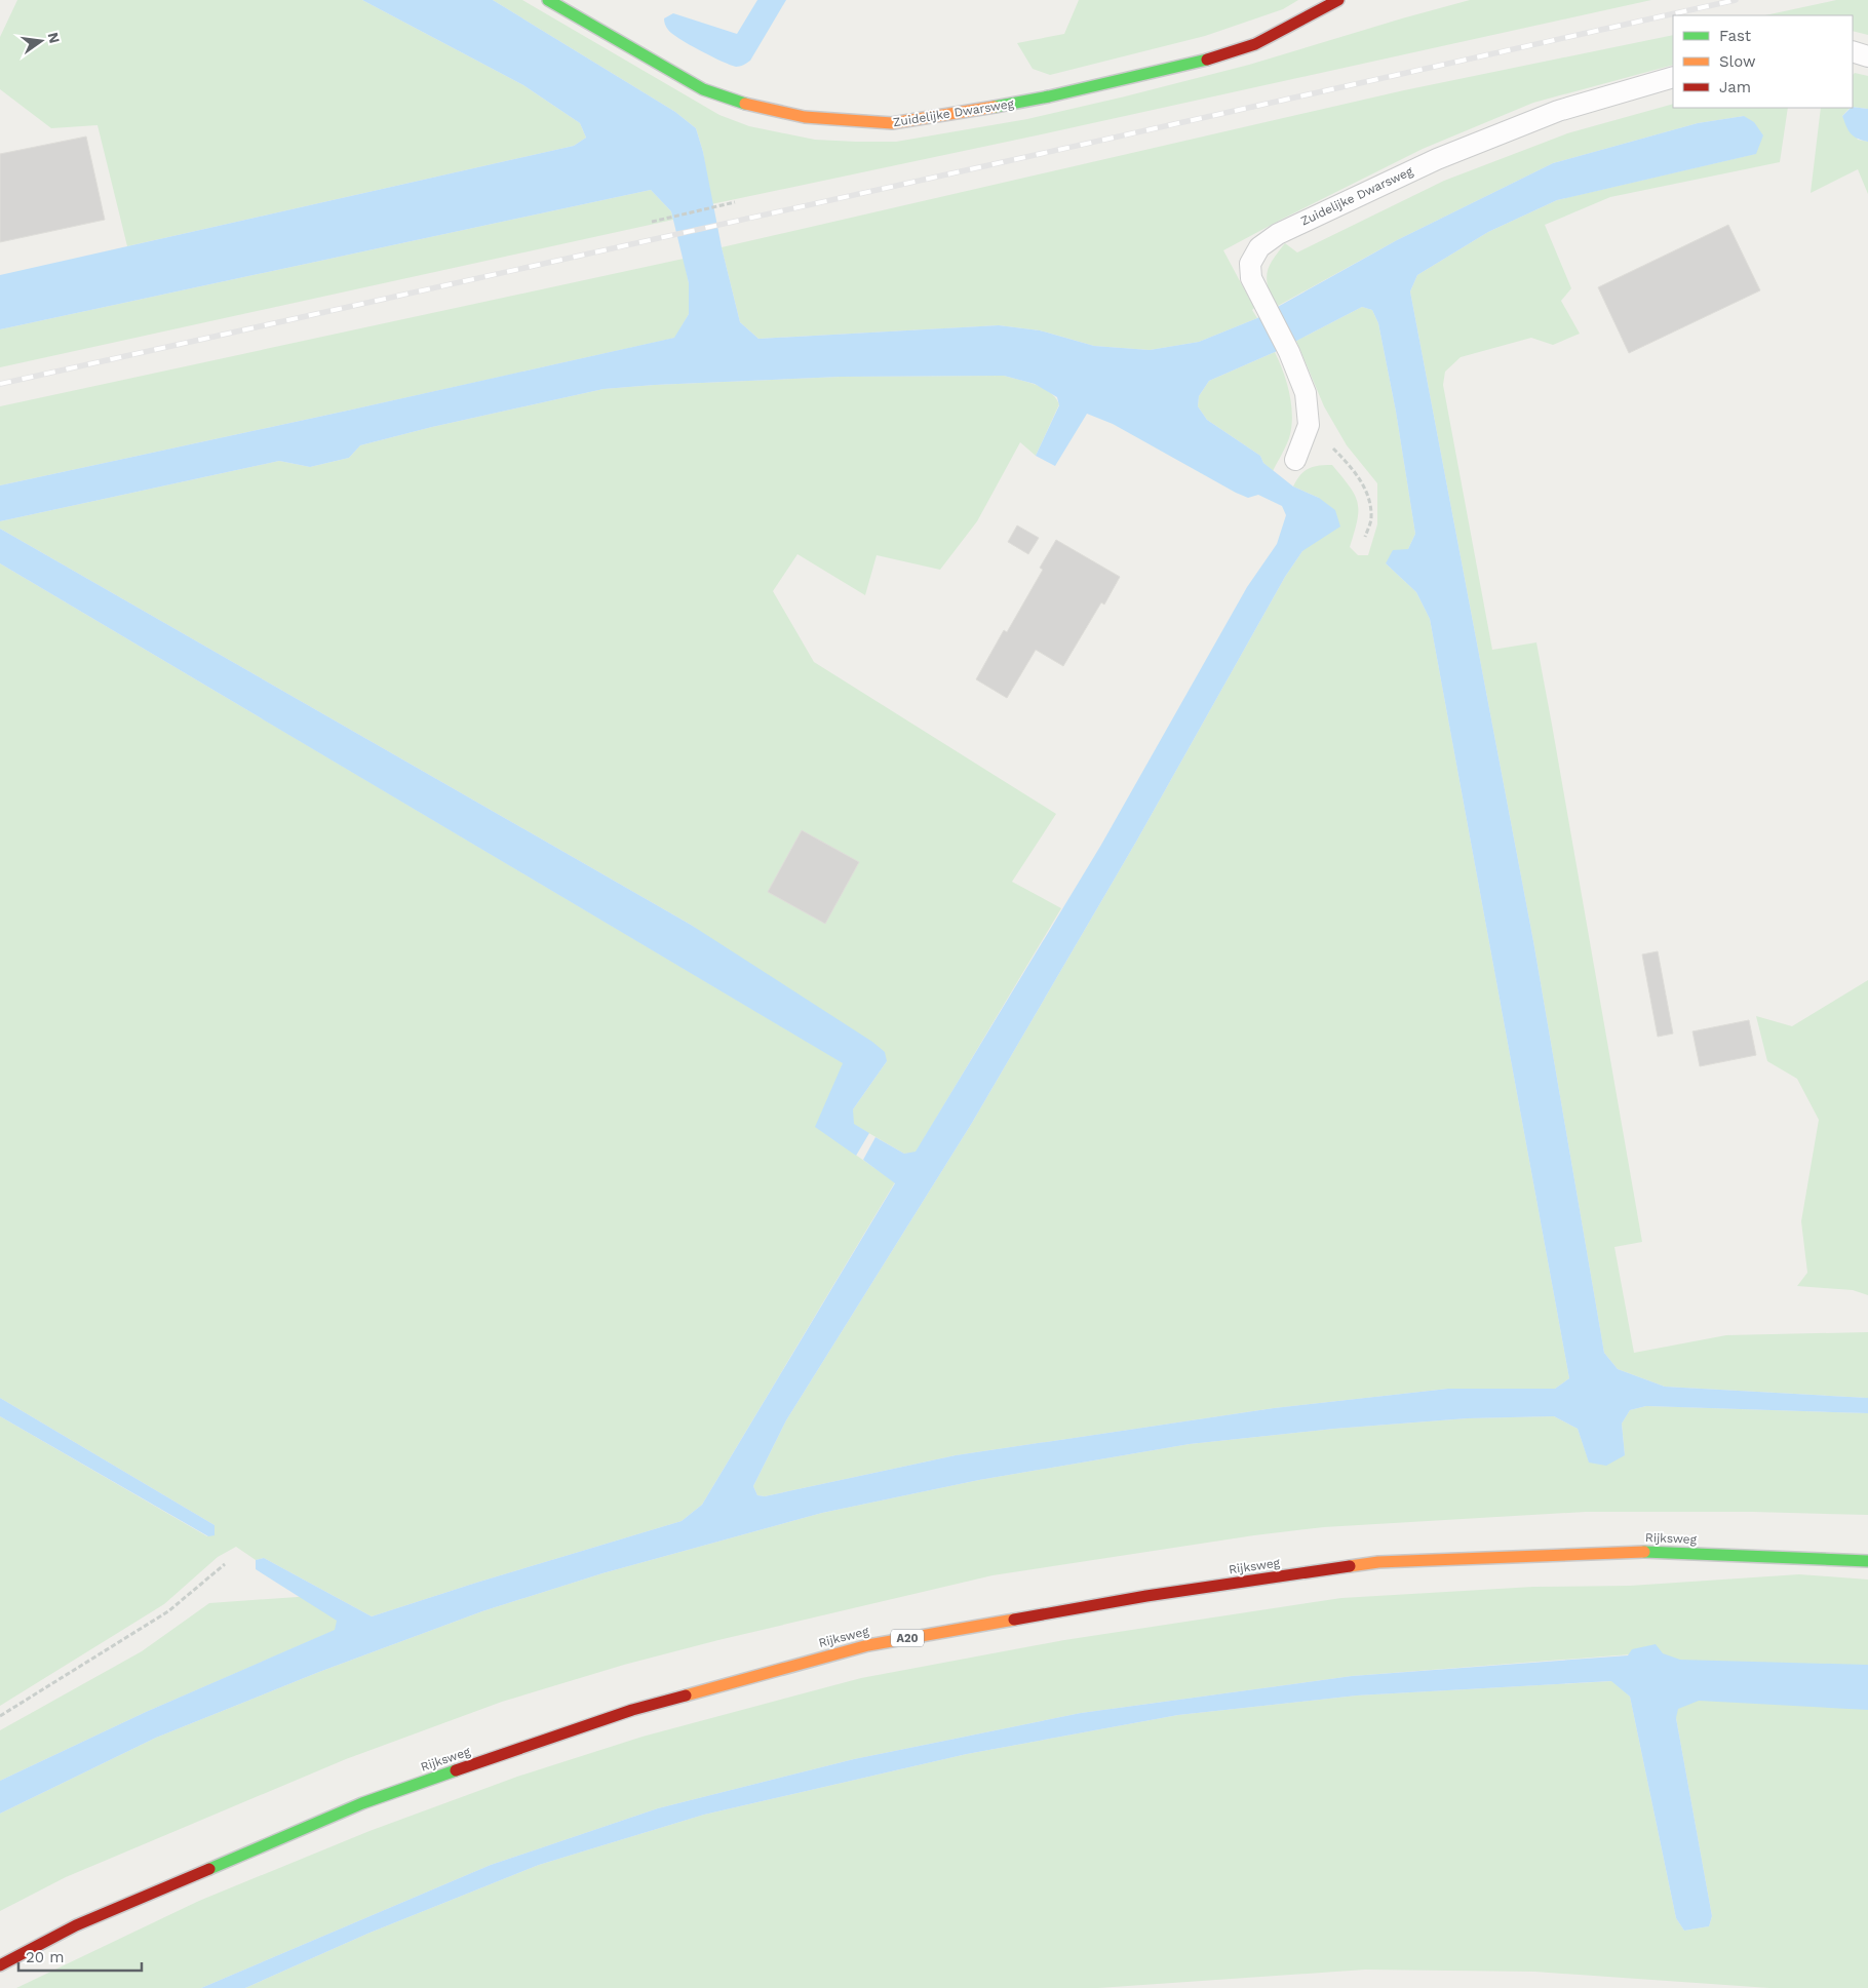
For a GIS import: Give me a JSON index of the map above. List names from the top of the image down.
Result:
{
  "streets": {
    "main road": ["Zuidelijke Dwarsweg", "Rijksweg", "A20"]
  },
  "legend": ["Fast", "Slow", "Jam"],
  "scale_bar": "20 m",
  "north": "right"
}
